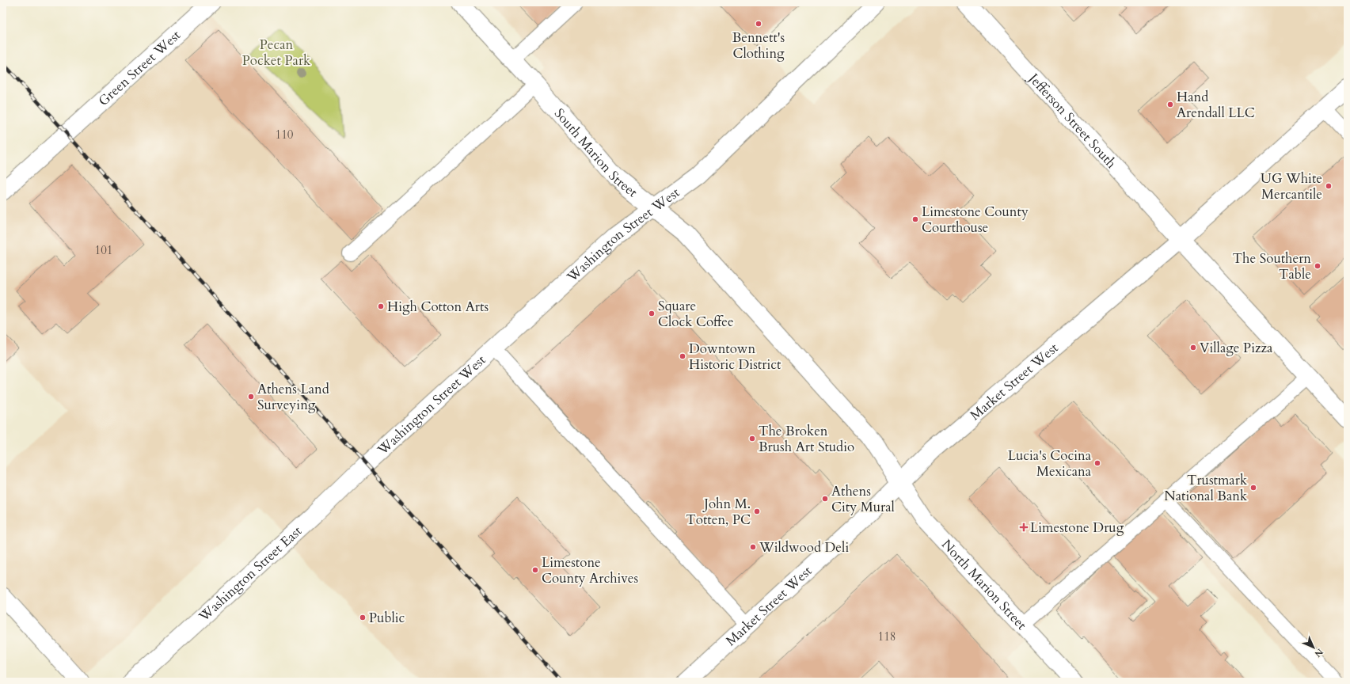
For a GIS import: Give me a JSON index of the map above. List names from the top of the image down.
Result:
{
  "streets": {
    "street": [
      "Green Street West",
      "Jefferson Street South",
      "South Marion Street",
      "Washington Street West",
      "Market Street West",
      "Washington Street East",
      "North Marion Street"
    ]
  },
  "crossings": [
    ["Jefferson Street South", "Market Street West"],
    ["South Marion Street", "Washington Street West"],
    ["South Marion Street", "Market Street West"],
    ["South Marion Street", "North Marion Street"],
    ["Washington Street West", "Washington Street East"],
    ["Market Street West", "North Marion Street"]
  ],
  "parks": ["Pecan Pocket Park"],
  "places": {
    "other": [
      "Bennett's Clothing",
      "Hand Arendall LLC",
      "UG White Mercantile",
      "Limestone County Courthouse",
      "The Southern Table",
      "High Cotton Arts",
      "Square Clock Coffee",
      "Village Pizza",
      "Downtown Historic District",
      "Athens Land Surveying",
      "The Broken Brush Art Studio",
      "Lucia's Cocina Mexicana",
      "Trustmark National Bank",
      "Athens City Mural",
      "John M. Totten, PC",
      "Wildwood Deli",
      "Limestone County Archives",
      "Public"
    ],
    "health": ["Limestone Drug"]
  },
  "house_numbers": ["110", "101", "118"],
  "north": "bottom right"
}
